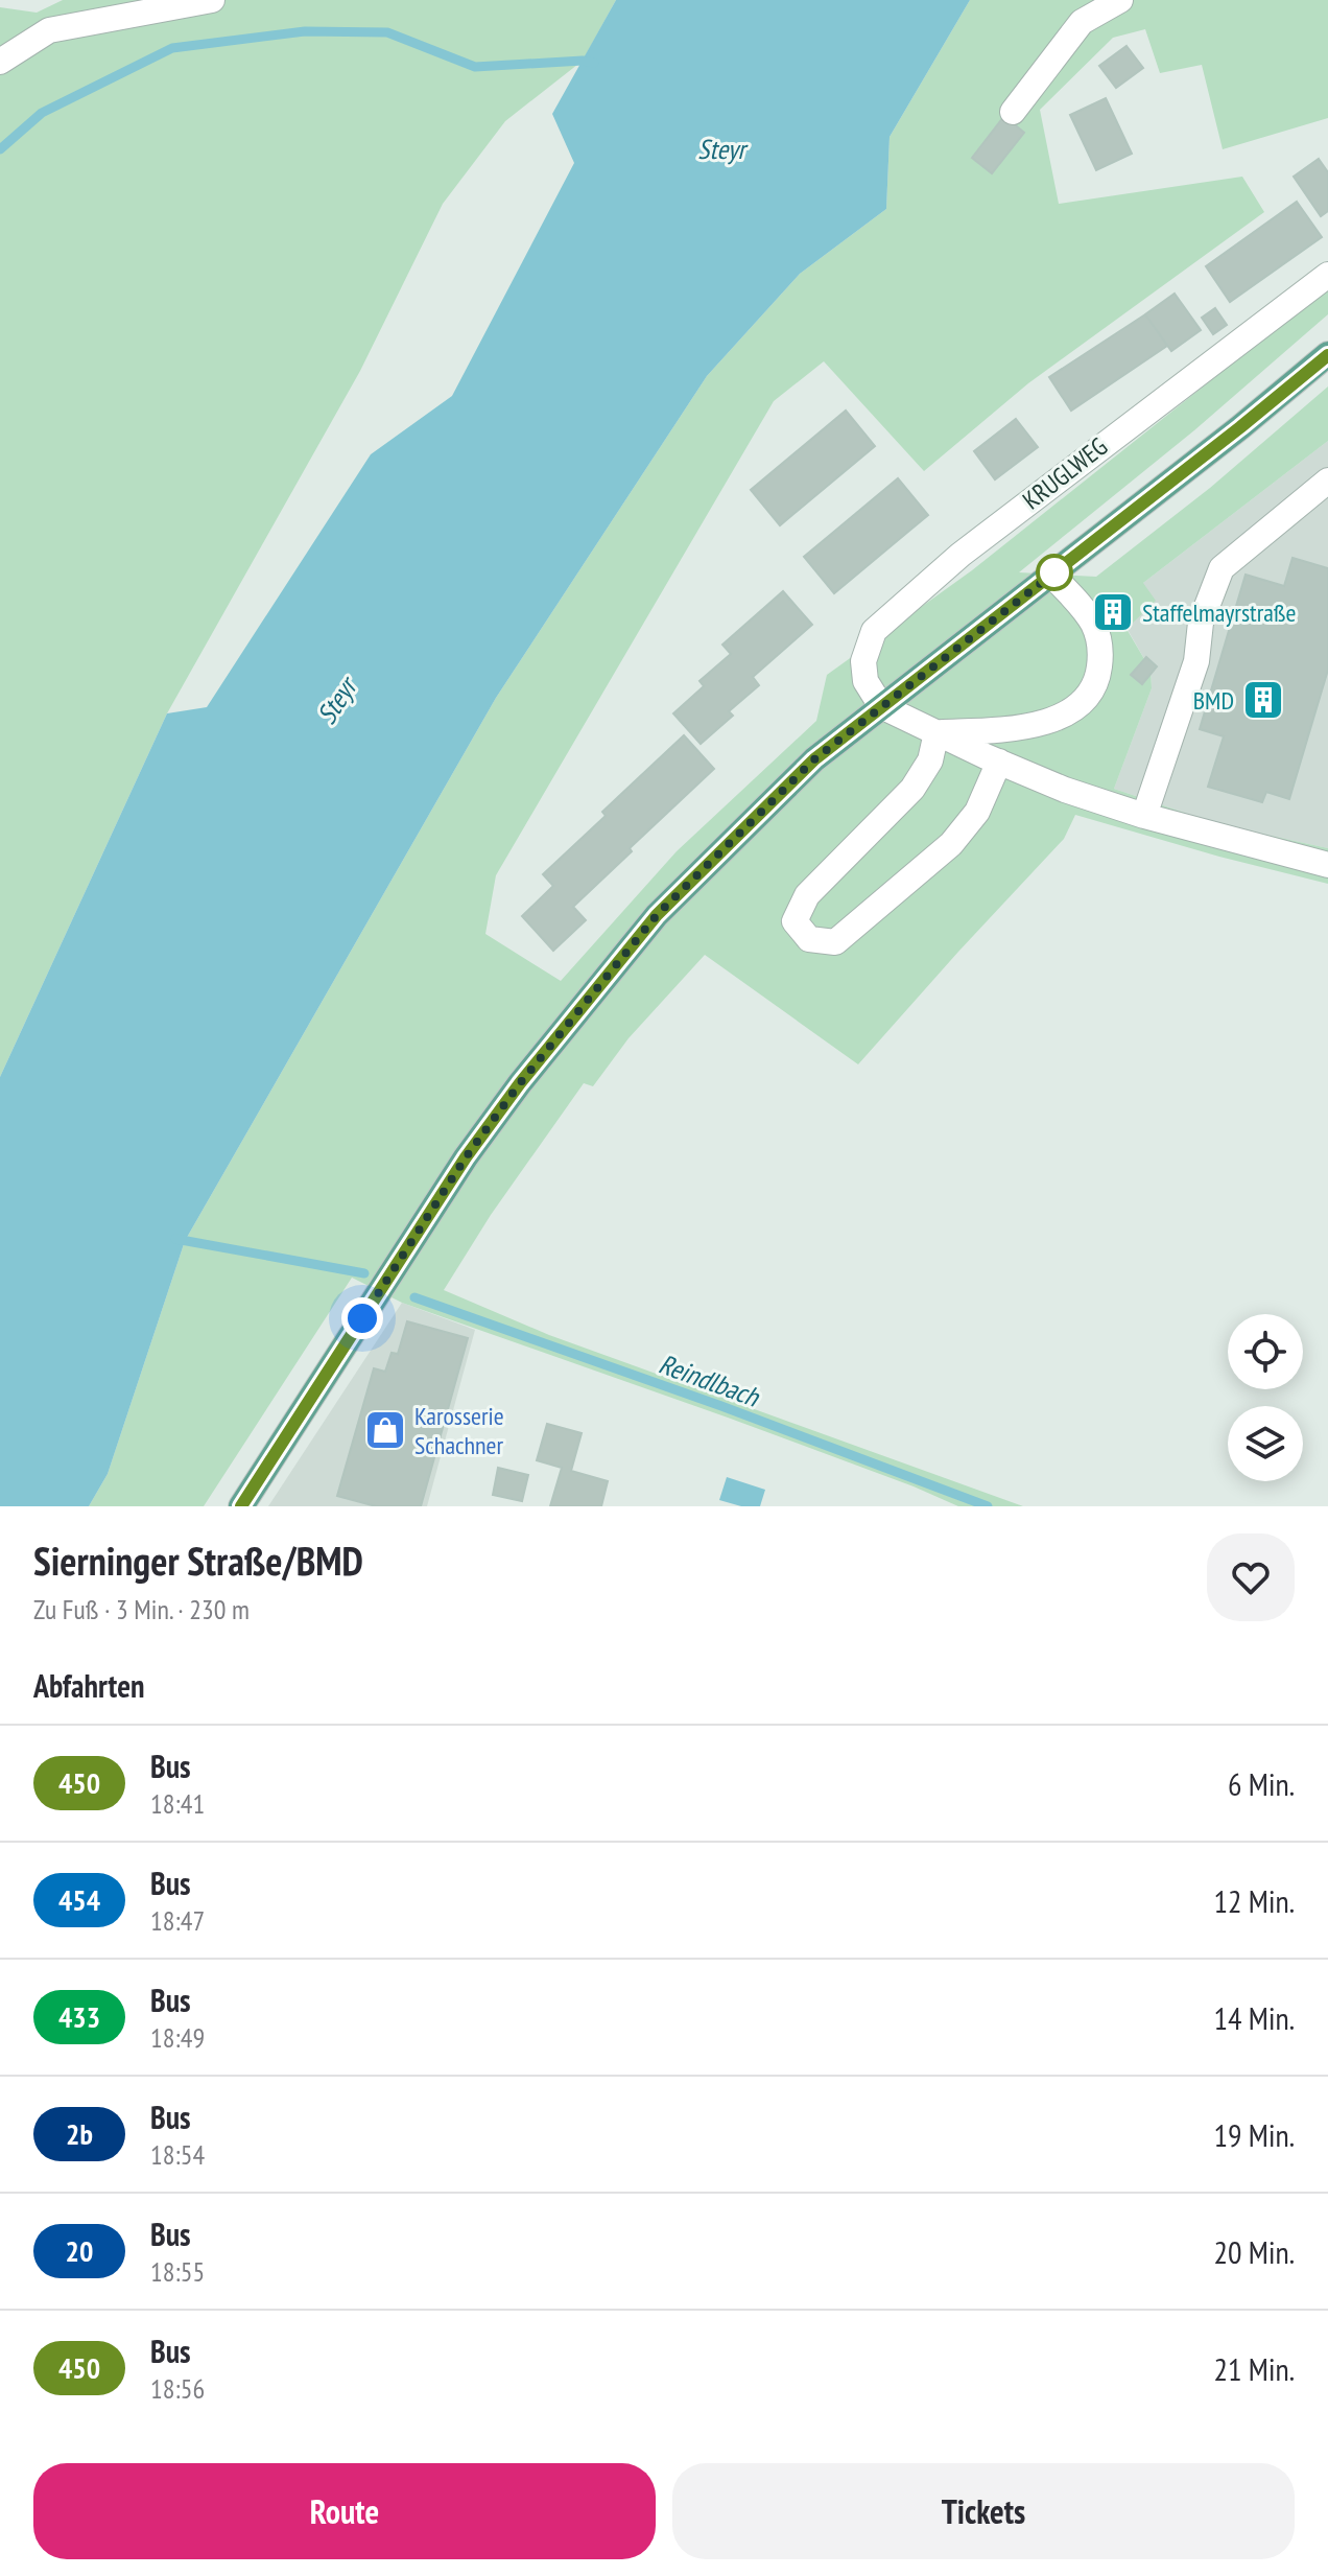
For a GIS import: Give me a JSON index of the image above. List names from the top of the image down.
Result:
{
  "streets": {
    "street": ["KRUGLWEG"]
  },
  "water": ["Steyr", "Reindlbach"],
  "places": {
    "building": ["Staffelmayrstraße", "BMD"],
    "shop": ["Karosserie Schachner"]
  },
  "lines": ["bus line 450"],
  "page": {
    "heading": [
      ["Sierninger Straße/BMD", "Zu Fuß · 3 Min. · 230 m"],
      "Abfahrten"
    ],
    "list": [
      {
        "mark": "450",
        "name": "Bus",
        "note": "18:41",
        "value": "6 Min."
      },
      {
        "mark": "454",
        "name": "Bus",
        "note": "18:47",
        "value": "12 Min."
      },
      {
        "mark": "433",
        "name": "Bus",
        "note": "18:49",
        "value": "14 Min."
      },
      {
        "mark": "2b",
        "name": "Bus",
        "note": "18:54",
        "value": "19 Min."
      },
      {
        "mark": "20",
        "name": "Bus",
        "note": "18:55",
        "value": "20 Min."
      },
      {
        "mark": "450",
        "name": "Bus",
        "note": "18:56",
        "value": "21 Min."
      }
    ],
    "buttons": ["Route", "Tickets"]
  }
}
